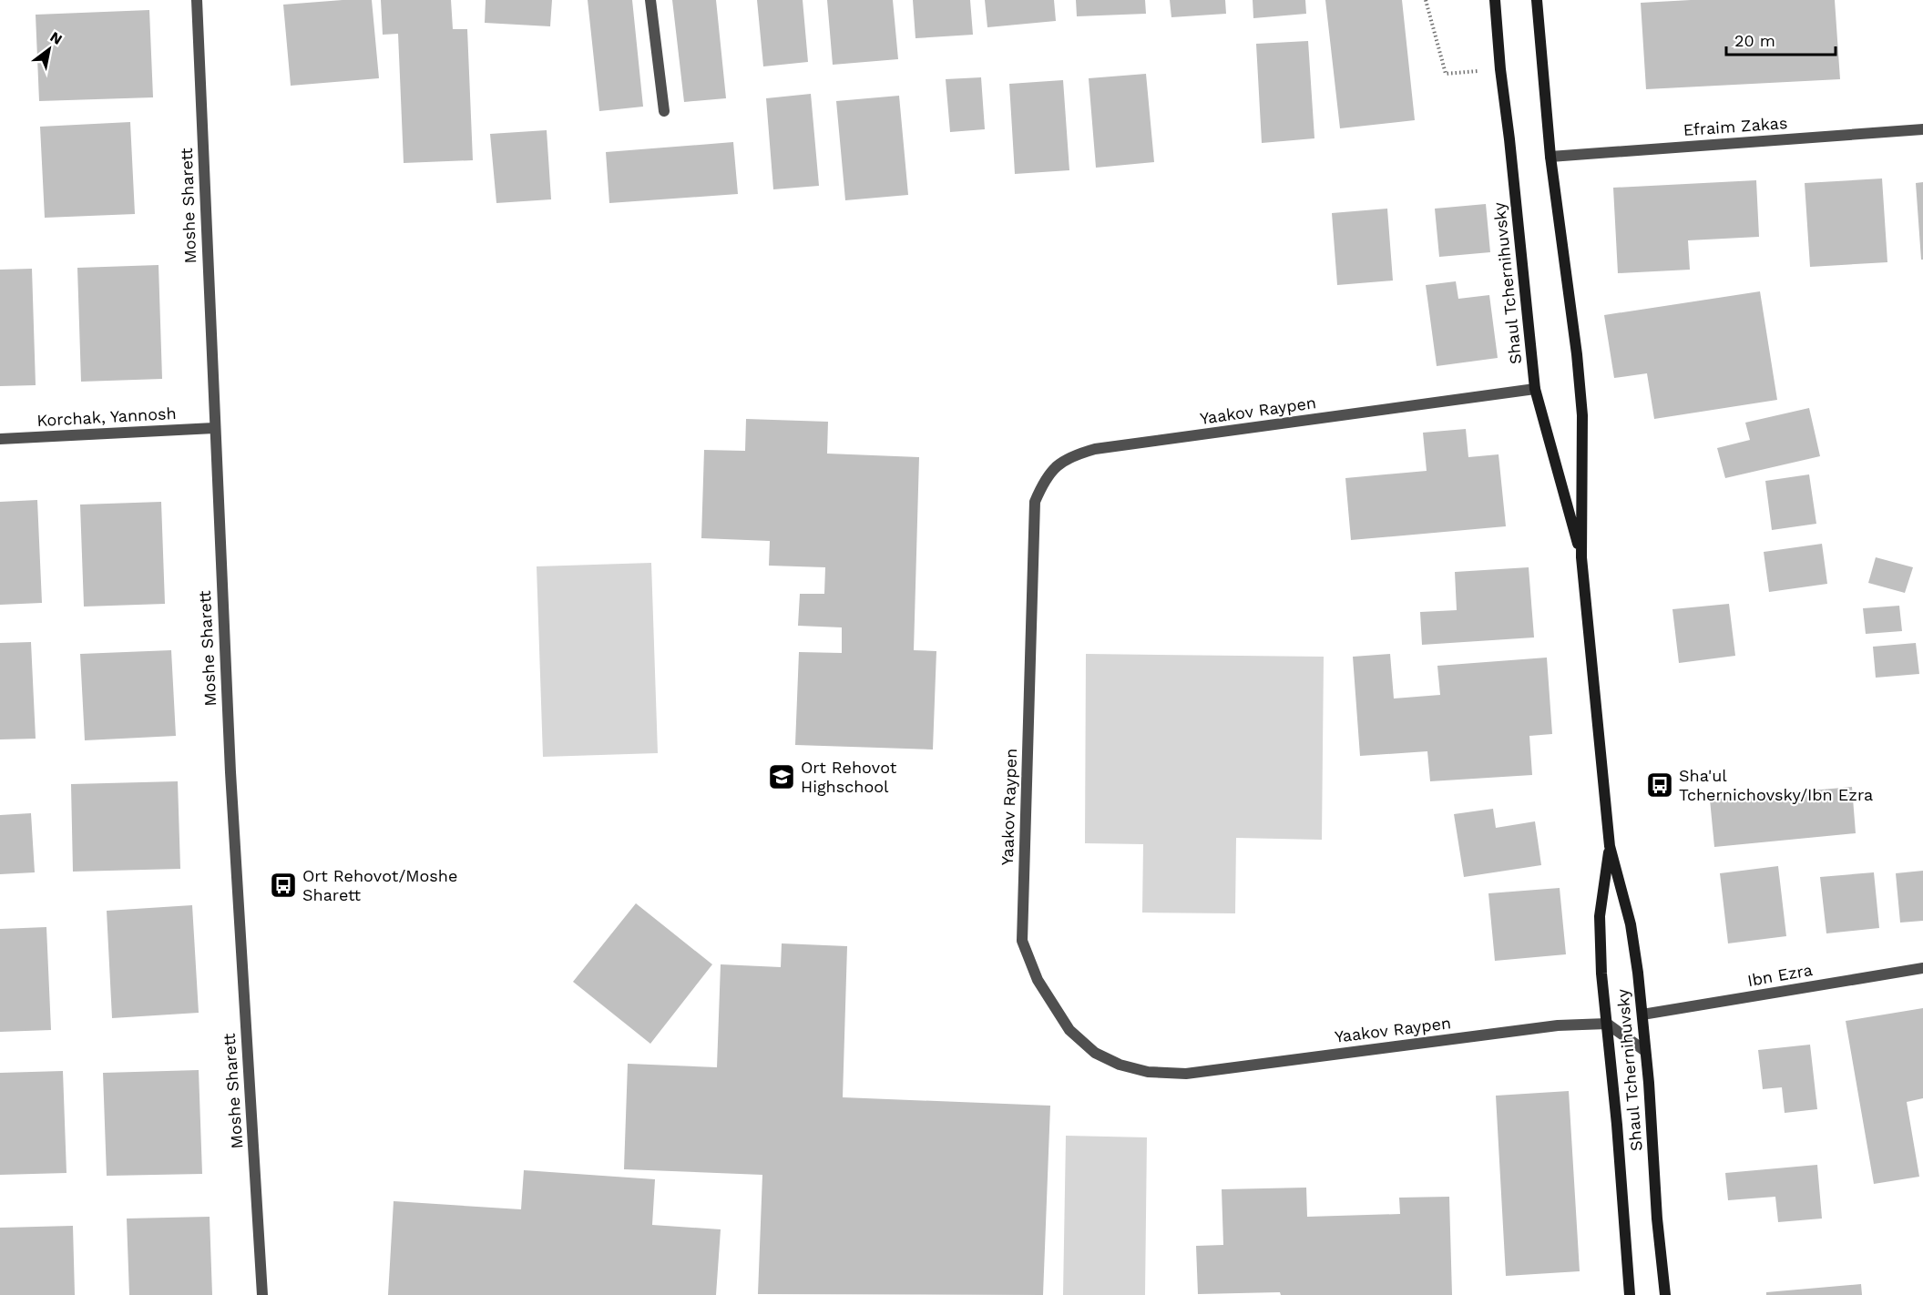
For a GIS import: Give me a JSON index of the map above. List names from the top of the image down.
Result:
{
  "streets": {
    "street": [
      "Efraim Zakas",
      "Moshe Sharett",
      "Shaul Tchernihuvsky",
      "Yaakov Raypen",
      "Korchak, Yannosh",
      "Ibn Ezra"
    ]
  },
  "crossings": [
    ["Efraim Zakas", "Shaul Tchernihuvsky"],
    ["Moshe Sharett", "Korchak, Yannosh"],
    ["Shaul Tchernihuvsky", "Yaakov Raypen"],
    ["Shaul Tchernihuvsky", "Ibn Ezra"]
  ],
  "places": {
    "school or university": ["Ort Rehovot Highschool"],
    "bus stop": ["Sha'ul Tchernichovsky/Ibn Ezra", "Ort Rehovot/Moshe Sharett"]
  },
  "scale_bar": "20 m",
  "north": "top right"
}
